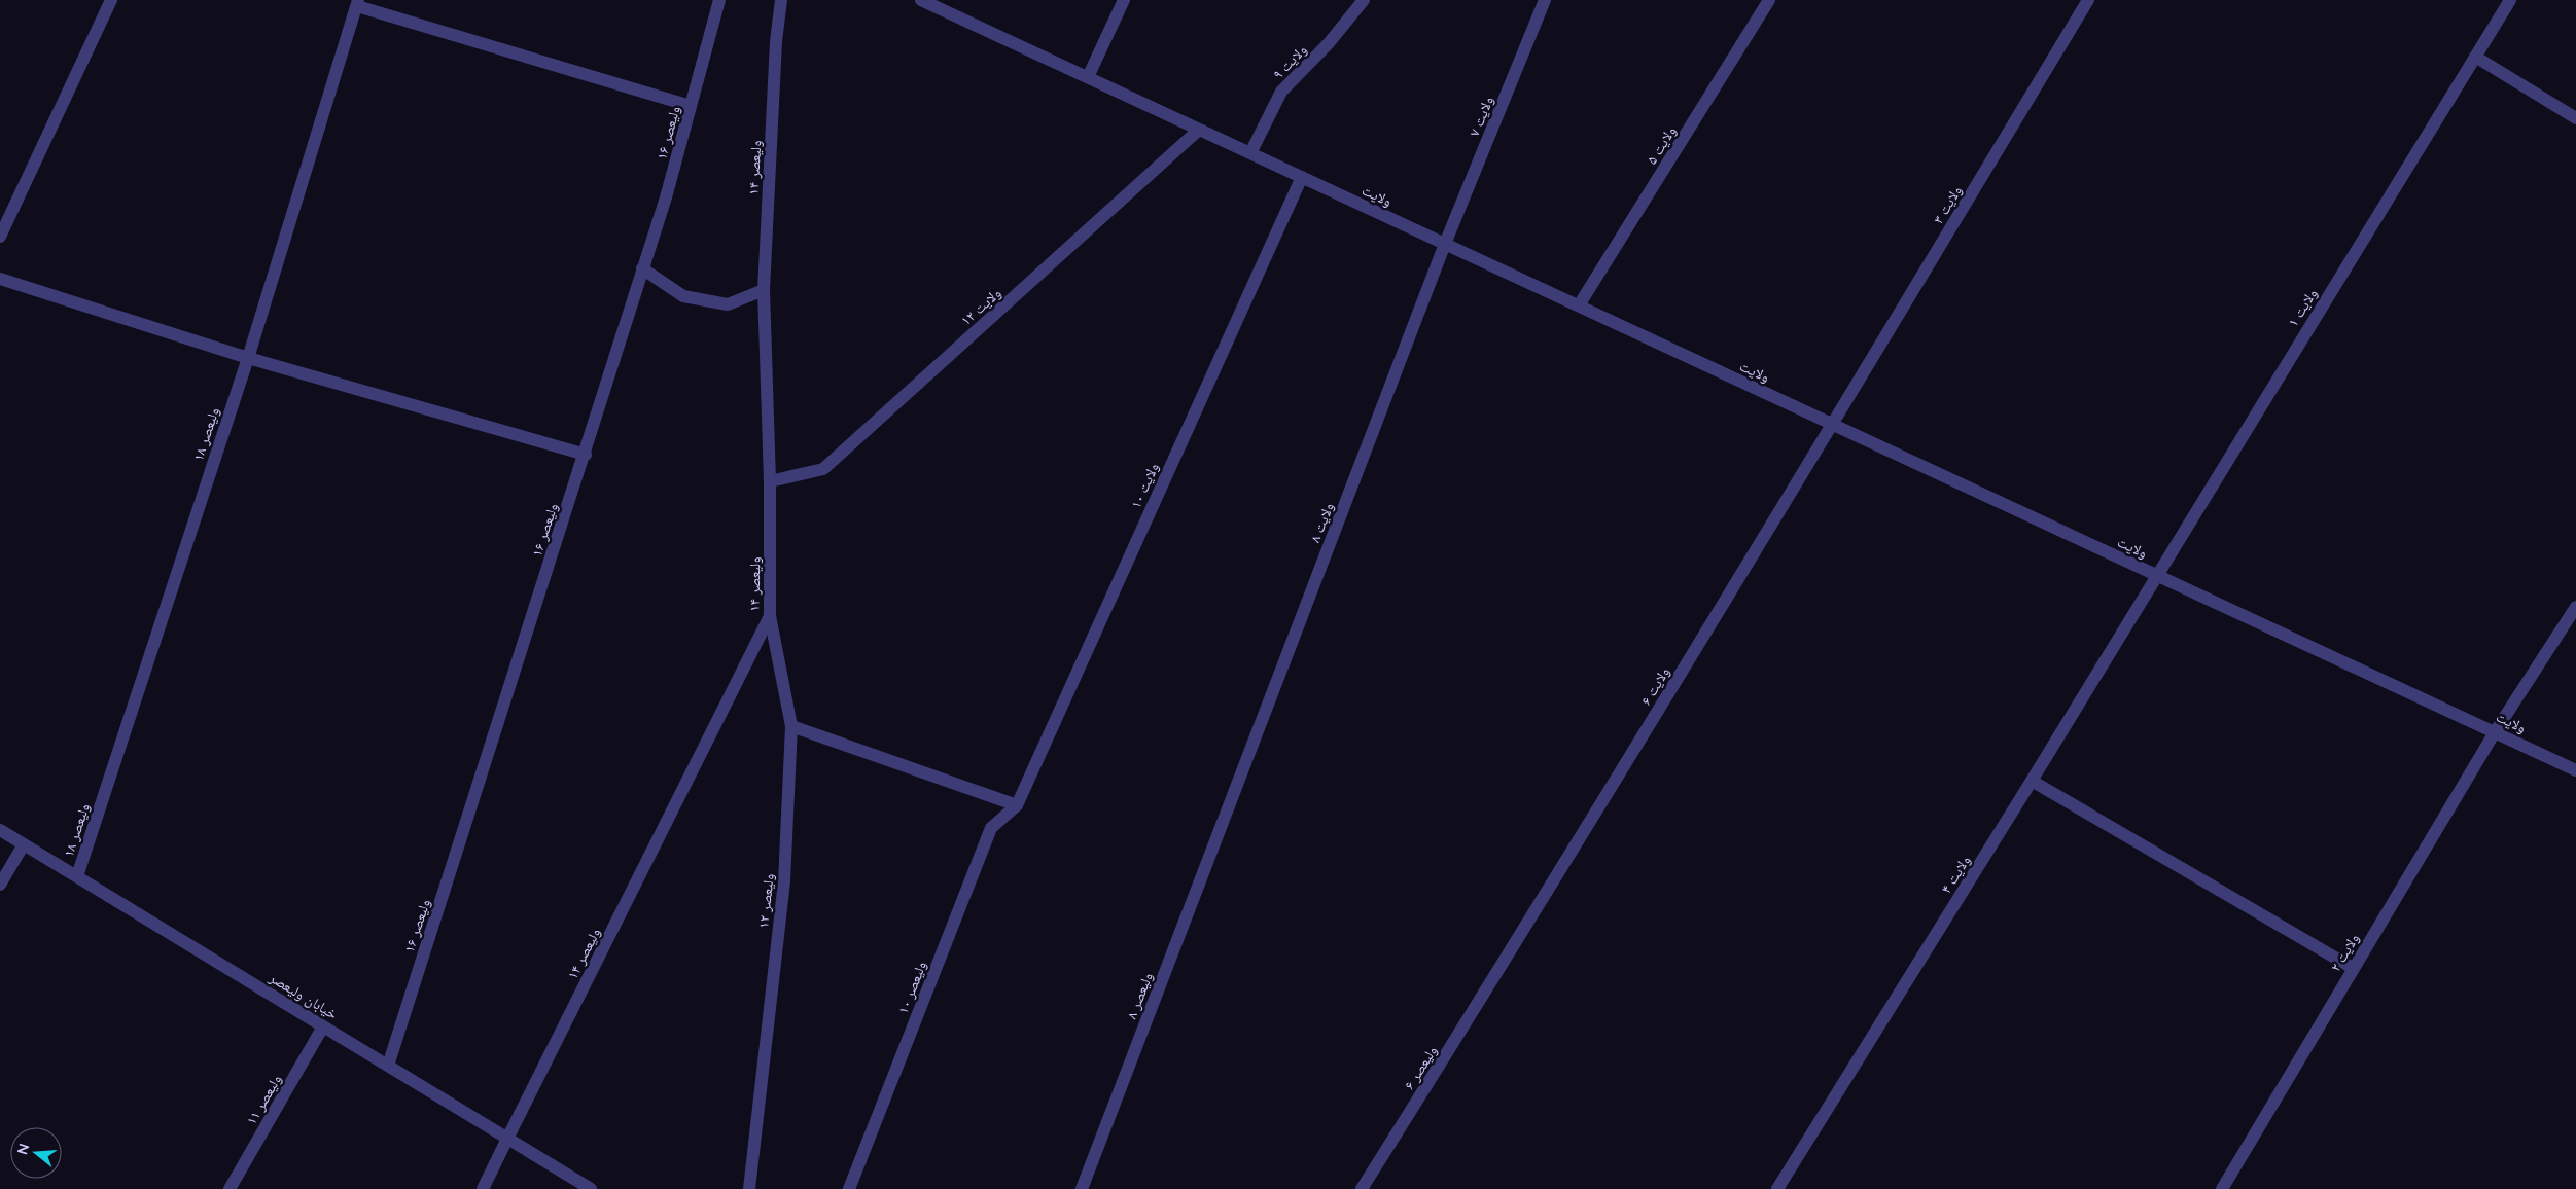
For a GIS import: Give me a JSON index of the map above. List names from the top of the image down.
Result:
{
  "streets": {
    "street": [
      "ولایت ۹",
      "ولایت ۷",
      "ولیعصر ۱۶",
      "ولایت ۵",
      "ولیعصر ۱۴",
      "ولایت",
      "ولایت ۳",
      "ولایت ۱۲",
      "ولایت ۱",
      "ولیعصر ۱۸",
      "ولایت ۱۰",
      "ولایت ۸",
      "ولایت ۶",
      "ولایت ۴",
      "ولیعصر ۱۲",
      "ولایت ۲",
      "ولیعصر ۱۰",
      "خیابان ولیعصر",
      "ولیعصر ۸",
      "ولیعصر ۶",
      "ولیعصر ۱۱"
    ]
  },
  "crossings": [
    ["ولایت ۹", "ولایت"],
    ["ولایت ۷", "ولایت"],
    ["ولایت ۷", "ولایت ۸"],
    ["ولیعصر ۱۶", "خیابان ولیعصر"],
    ["ولایت ۵", "ولایت"],
    ["ولیعصر ۱۴", "ولایت ۱۲"],
    ["ولیعصر ۱۴", "ولیعصر ۱۲"],
    ["ولیعصر ۱۴", "خیابان ولیعصر"],
    ["ولایت", "ولایت ۳"],
    ["ولایت", "ولایت ۱۲"],
    ["ولایت", "ولایت ۱"],
    ["ولایت", "ولایت ۱۰"],
    ["ولایت", "ولایت ۸"],
    ["ولایت", "ولایت ۶"],
    ["ولایت", "ولایت ۴"],
    ["ولایت", "ولایت ۲"],
    ["ولایت ۳", "ولایت ۶"],
    ["ولایت ۱", "ولایت ۴"],
    ["ولیعصر ۱۸", "خیابان ولیعصر"],
    ["ولایت ۱۰", "ولیعصر ۱۰"],
    ["ولایت ۸", "ولیعصر ۸"],
    ["ولایت ۶", "ولیعصر ۶"],
    ["خیابان ولیعصر", "ولیعصر ۱۱"]
  ],
  "north": "left"
}
